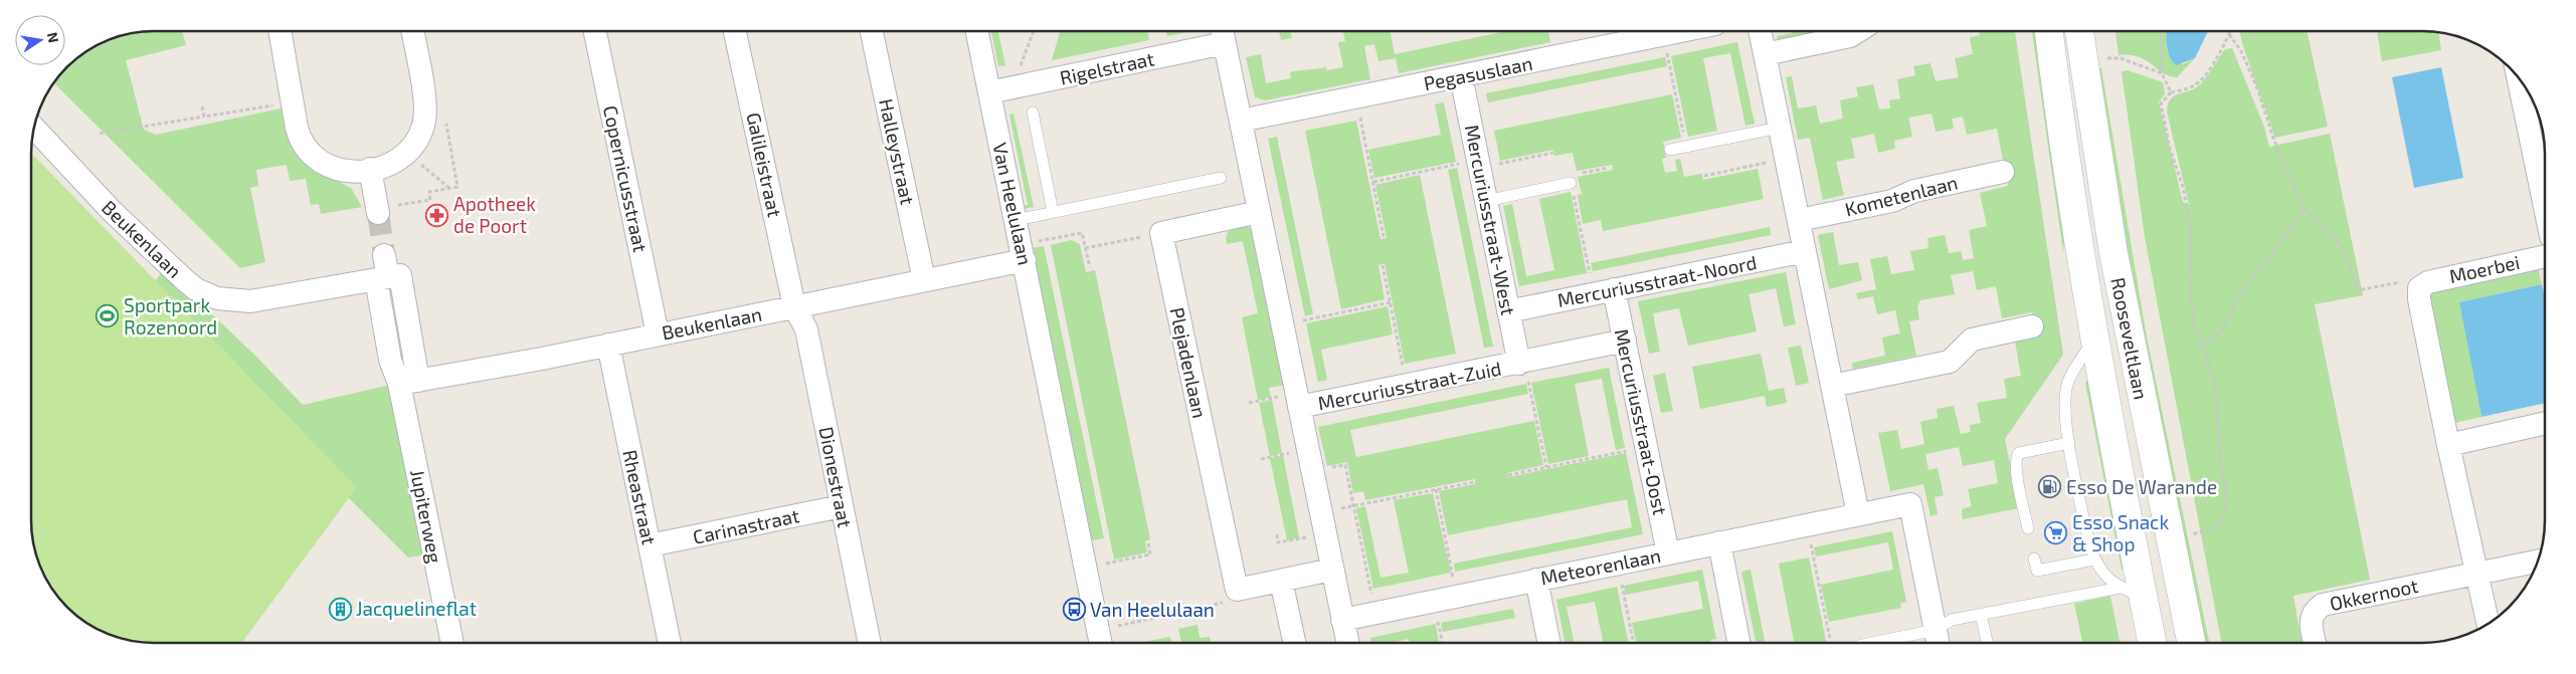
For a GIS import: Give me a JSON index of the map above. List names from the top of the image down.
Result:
{
  "streets": {
    "main road": ["Rooseveltlaan"],
    "street": [
      "Rigelstraat",
      "Pegasuslaan",
      "Halleystraat",
      "Galileistraat",
      "Copernicusstraat",
      "Kometenlaan",
      "Van Heelulaan",
      "Mercuriusstraat-West",
      "Beukenlaan",
      "Moerbei",
      "Mercuriusstraat-Noord",
      "Plejadenlaan",
      "Mercuriusstraat-Zuid",
      "Mercuriusstraat-Oost",
      "Dionestraat",
      "Rheastraat",
      "Jupiterweg",
      "Carinastraat",
      "Meteorenlaan",
      "Okkernoot"
    ]
  },
  "crossings": [
    ["Rigelstraat", "Van Heelulaan"],
    ["Pegasuslaan", "Mercuriusstraat-West"],
    ["Halleystraat", "Beukenlaan"],
    ["Galileistraat", "Beukenlaan"],
    ["Galileistraat", "Dionestraat"],
    ["Copernicusstraat", "Beukenlaan"],
    ["Van Heelulaan", "Beukenlaan"],
    ["Mercuriusstraat-West", "Mercuriusstraat-Noord"],
    ["Mercuriusstraat-West", "Mercuriusstraat-Zuid"],
    ["Beukenlaan", "Dionestraat"],
    ["Beukenlaan", "Rheastraat"],
    ["Beukenlaan", "Jupiterweg"],
    ["Mercuriusstraat-Noord", "Mercuriusstraat-Oost"],
    ["Mercuriusstraat-Zuid", "Mercuriusstraat-Oost"],
    ["Mercuriusstraat-Oost", "Meteorenlaan"],
    ["Dionestraat", "Carinastraat"],
    ["Rheastraat", "Carinastraat"]
  ],
  "places": {
    "pharmacy": ["Apotheek de Poort"],
    "sports": ["Sportpark Rozenoord"],
    "fuel station": ["Esso De Warande"],
    "supermarket": ["Esso Snack & Shop"],
    "building": ["Jacquelineflat"],
    "bus stop": ["Van Heelulaan"]
  },
  "north": "right"
}
